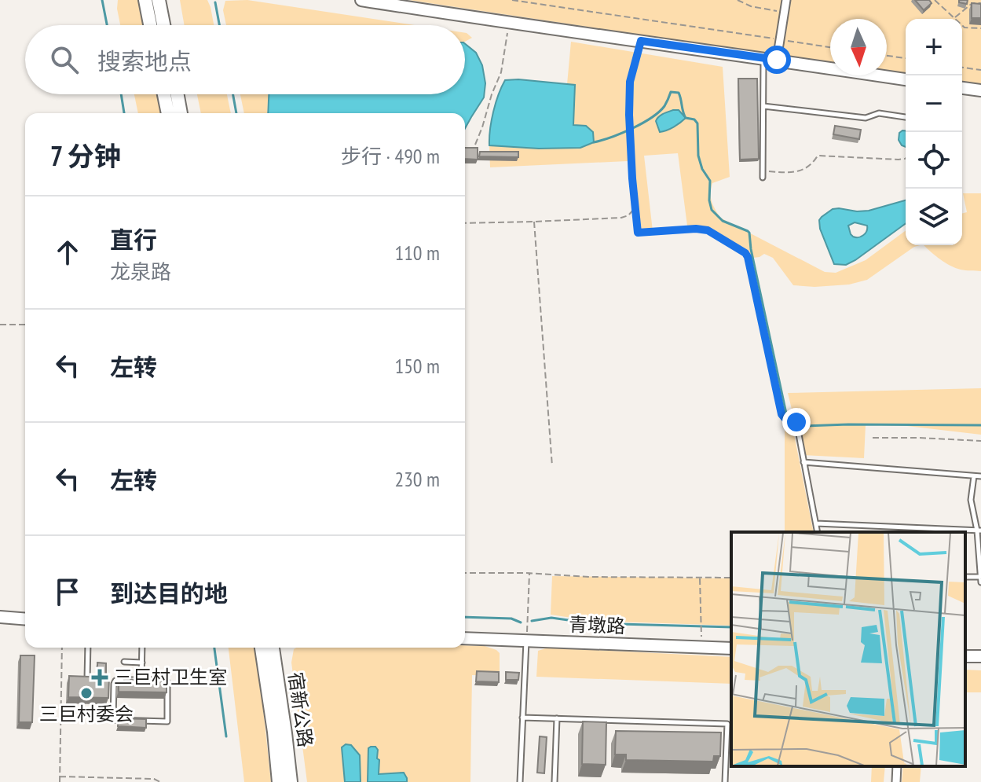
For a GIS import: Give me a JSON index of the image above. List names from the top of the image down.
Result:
{
  "streets": {
    "highway": ["宿新公路"],
    "street": ["青墩路"]
  },
  "places": {
    "health": ["三巨村卫生室"],
    "other": ["三巨村委会"]
  },
  "north": "bottom",
  "page": {
    "map_buttons": ["+", "−"],
    "search": "搜索地点",
    "heading": ["7 分钟", "步行 · 490 m"],
    "list": [
      ["直行", "龙泉路", "110 m"],
      ["左转", "150 m"],
      ["左转", "230 m"],
      "到达目的地"
    ]
  }
}
